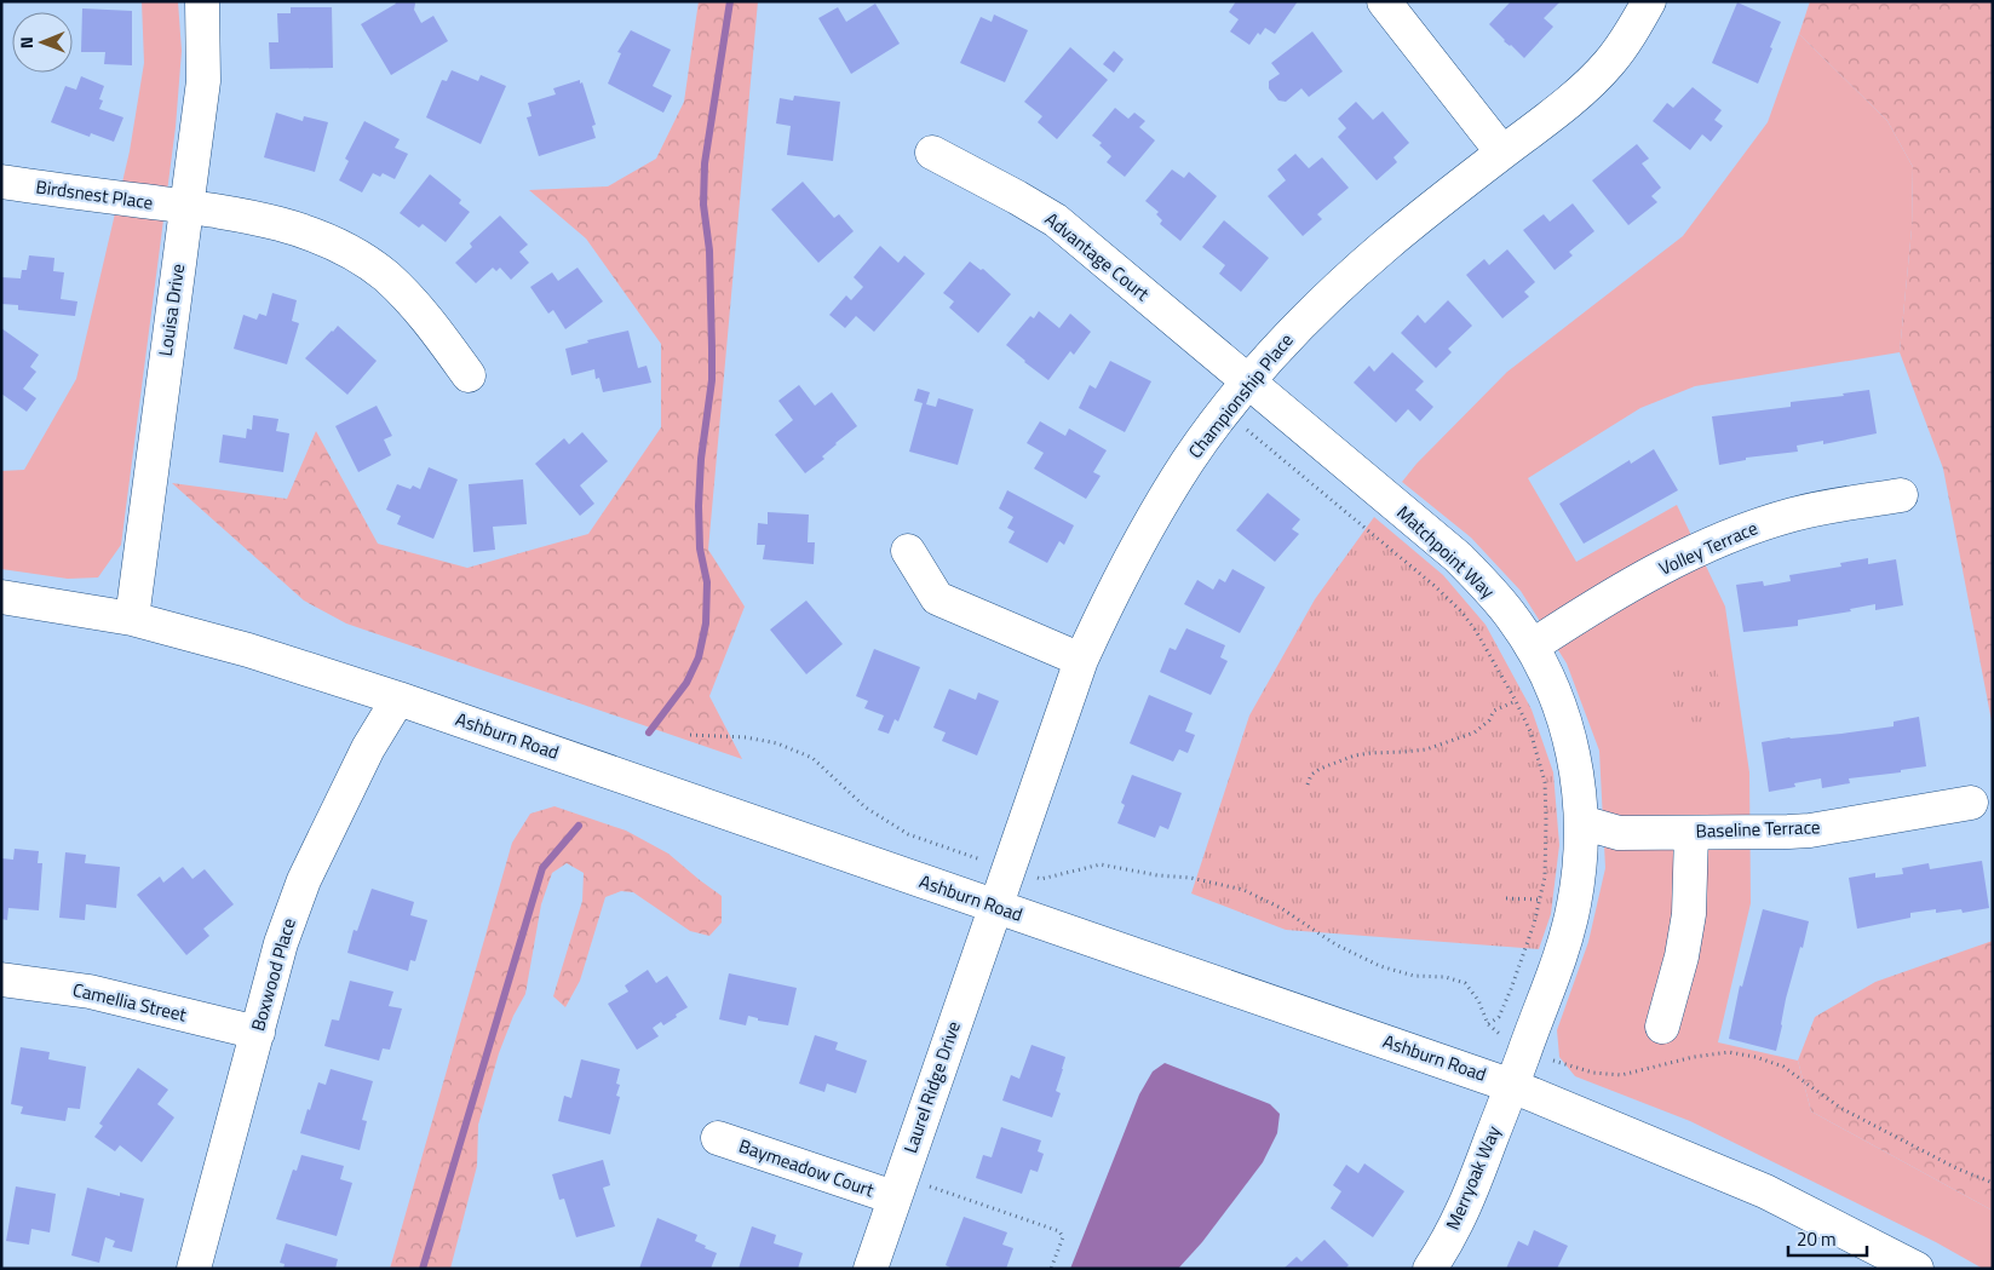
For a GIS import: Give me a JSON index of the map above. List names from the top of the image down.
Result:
{
  "streets": {
    "street": [
      "Birdsnest Place",
      "Advantage Court",
      "Louisa Drive",
      "Championship Place",
      "Volley Terrace",
      "Matchpoint Way",
      "Ashburn Road",
      "Baseline Terrace",
      "Boxwood Place",
      "Camellia Street",
      "Laurel Ridge Drive",
      "Baymeadow Court",
      "Merryoak Way"
    ]
  },
  "crossings": [
    ["Birdsnest Place", "Louisa Drive"],
    ["Advantage Court", "Championship Place"],
    ["Advantage Court", "Matchpoint Way"],
    ["Louisa Drive", "Ashburn Road"],
    ["Championship Place", "Matchpoint Way"],
    ["Championship Place", "Ashburn Road"],
    ["Championship Place", "Laurel Ridge Drive"],
    ["Volley Terrace", "Matchpoint Way"],
    ["Matchpoint Way", "Ashburn Road"],
    ["Matchpoint Way", "Baseline Terrace"],
    ["Matchpoint Way", "Merryoak Way"],
    ["Ashburn Road", "Boxwood Place"],
    ["Ashburn Road", "Laurel Ridge Drive"],
    ["Ashburn Road", "Merryoak Way"],
    ["Boxwood Place", "Camellia Street"],
    ["Laurel Ridge Drive", "Baymeadow Court"]
  ],
  "scale_bar": "20 m",
  "north": "left"
}
